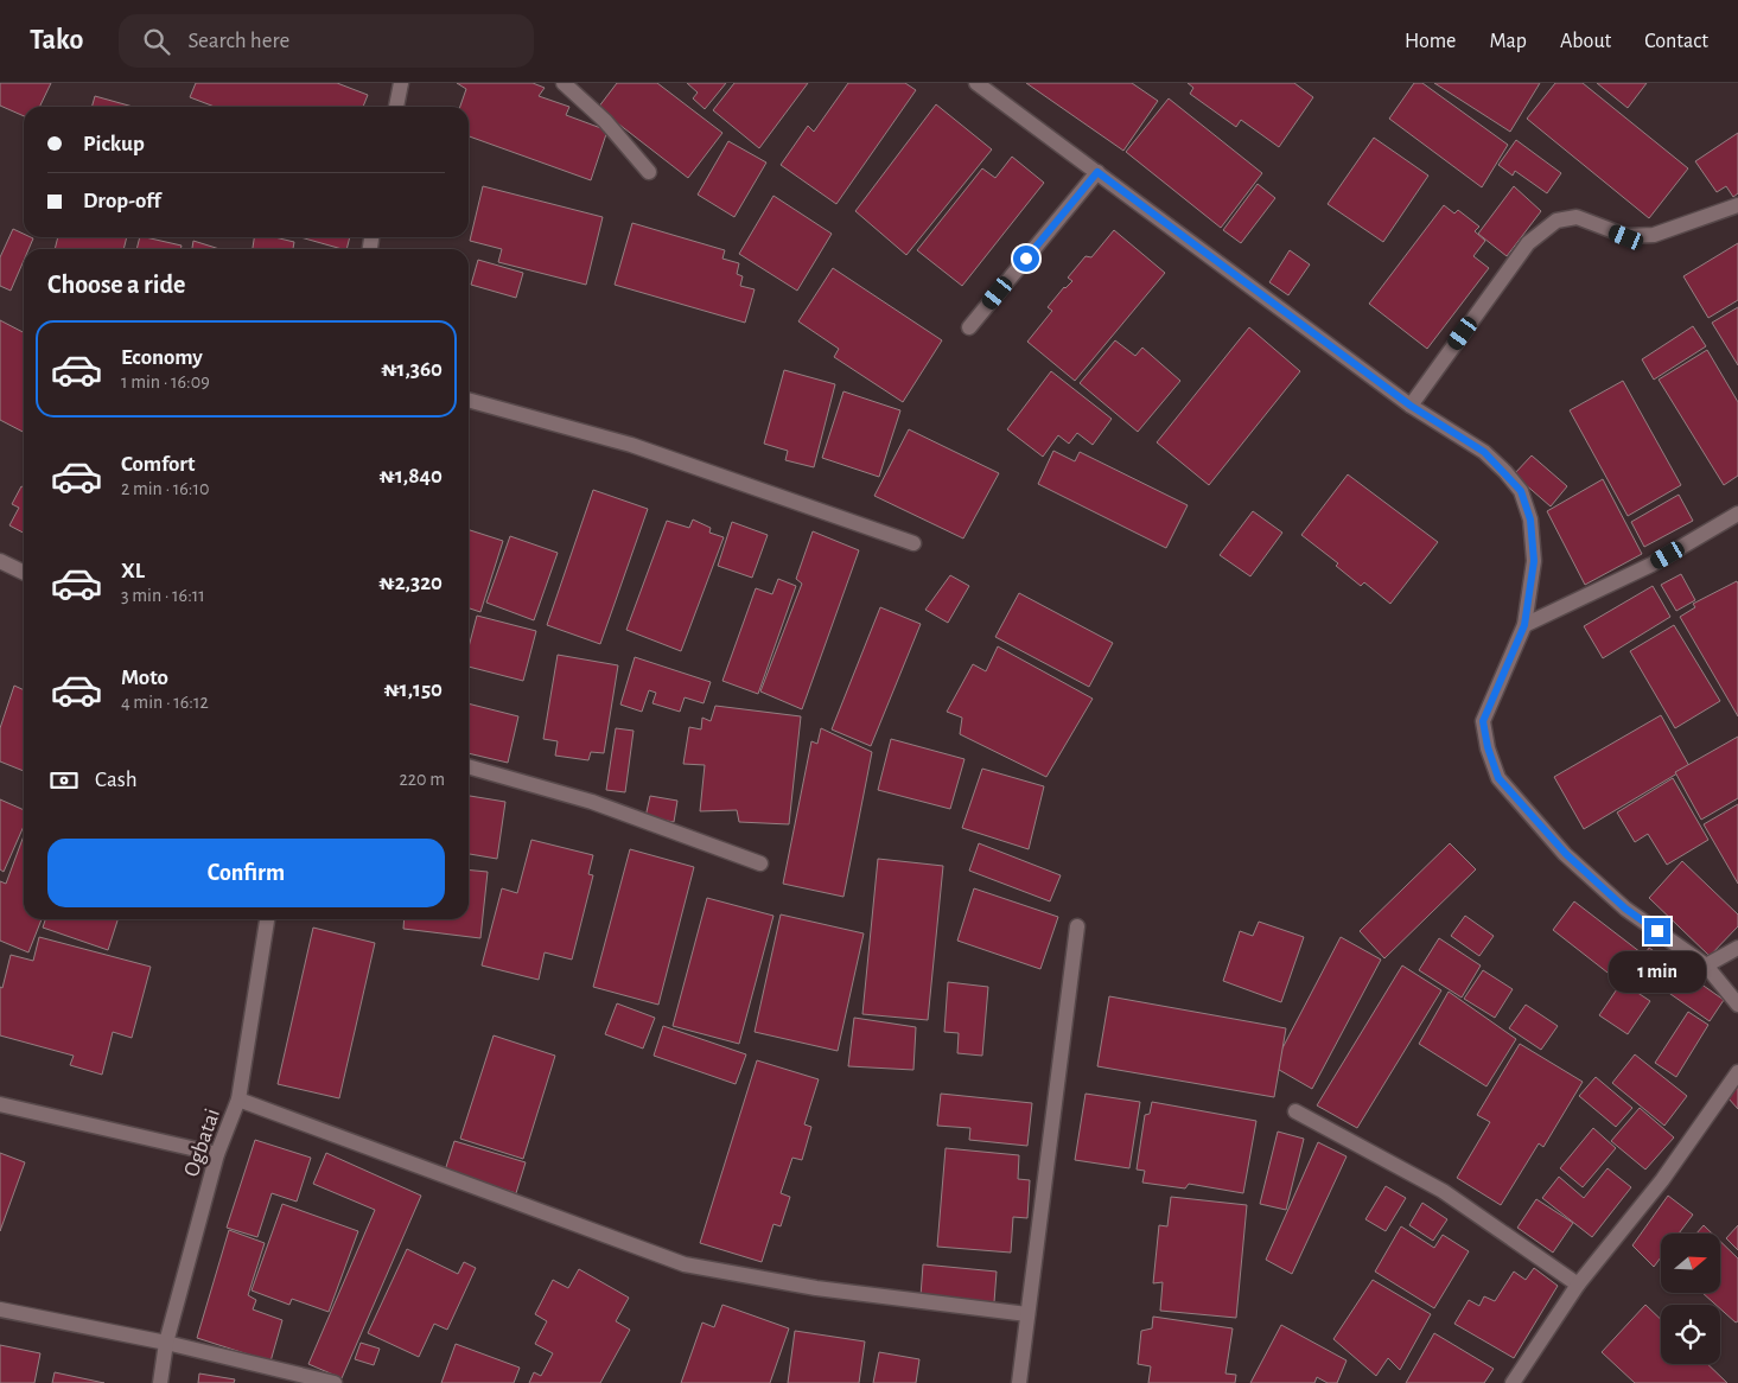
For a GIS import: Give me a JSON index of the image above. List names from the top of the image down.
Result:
{
  "streets": {
    "street": ["Ogbatai"]
  },
  "north": "right",
  "page": {
    "header": "Tako",
    "search": "Search here",
    "nav": [
      "Home",
      "Map",
      "About",
      "Contact"
    ],
    "banner": ["Pickup", "Drop-off"],
    "heading": "Choose a ride",
    "list": [
      {
        "name": "Economy",
        "note": "1 min · 16:09",
        "value": "₦1,360"
      },
      {
        "name": "Comfort",
        "note": "2 min · 16:10",
        "value": "₦1,840"
      },
      {
        "name": "XL",
        "note": "3 min · 16:11",
        "value": "₦2,320"
      },
      {
        "name": "Moto",
        "note": "4 min · 16:12",
        "value": "₦1,150"
      }
    ],
    "pay": ["Cash", "220 m"],
    "buttons": "Confirm",
    "bubble": "1 min"
  }
}
